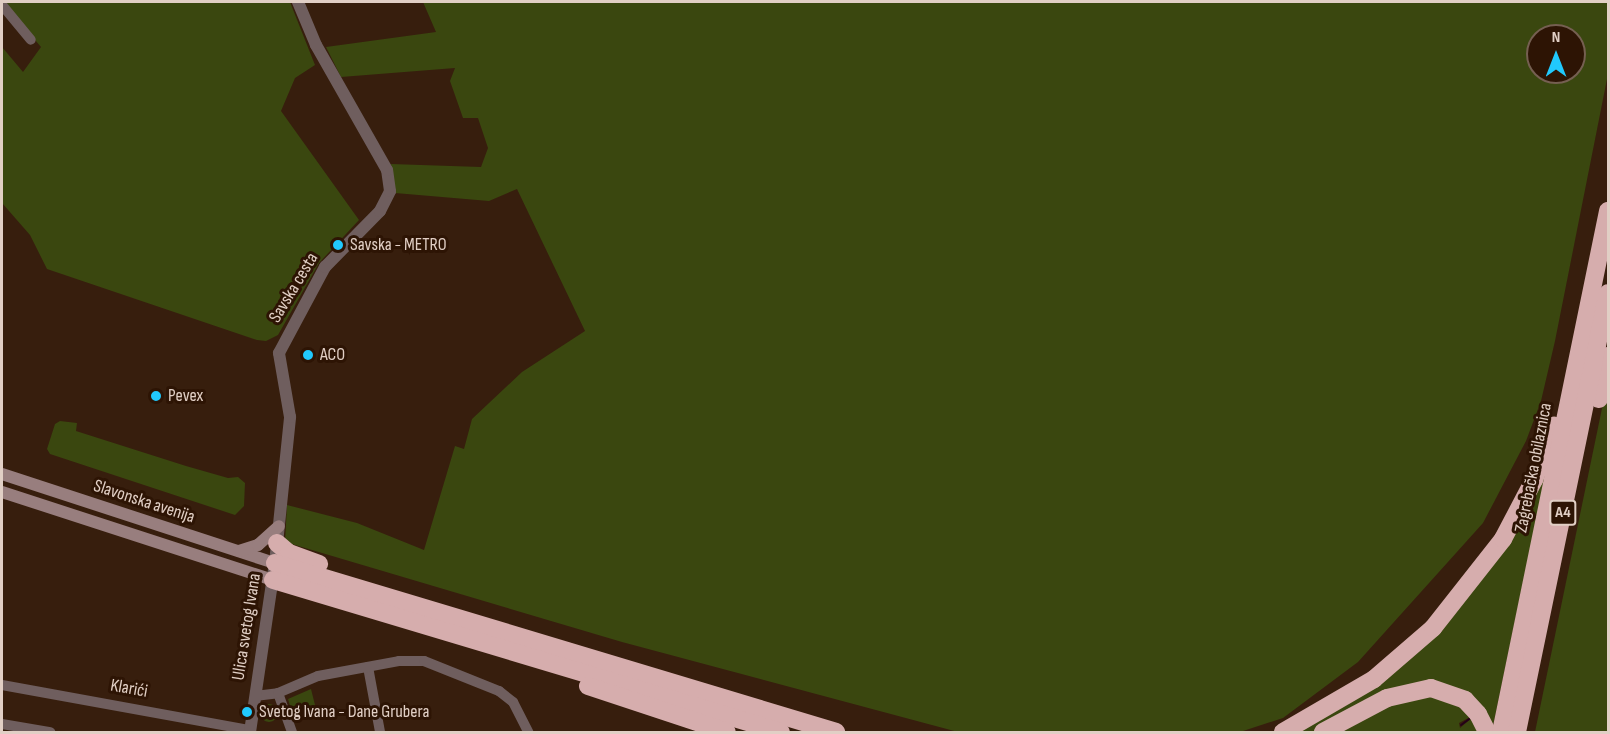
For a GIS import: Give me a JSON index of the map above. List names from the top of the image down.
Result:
{
  "streets": {
    "highway": ["Zagrebačka obilaznica", "A4"],
    "main road": ["Slavonska avenija"],
    "street": ["Savska cesta", "Ulica svetog Ivana", "Klarići"]
  },
  "crossings": [
    ["Savska cesta", "Slavonska avenija"],
    ["Savska cesta", "Ulica svetog Ivana"],
    ["Slavonska avenija", "Ulica svetog Ivana"],
    ["Ulica svetog Ivana", "Klarići"]
  ],
  "places": [
    "Savska - METRO",
    "ACO",
    "Pevex",
    "Svetog Ivana - Dane Grubera"
  ],
  "north": "top"
}
